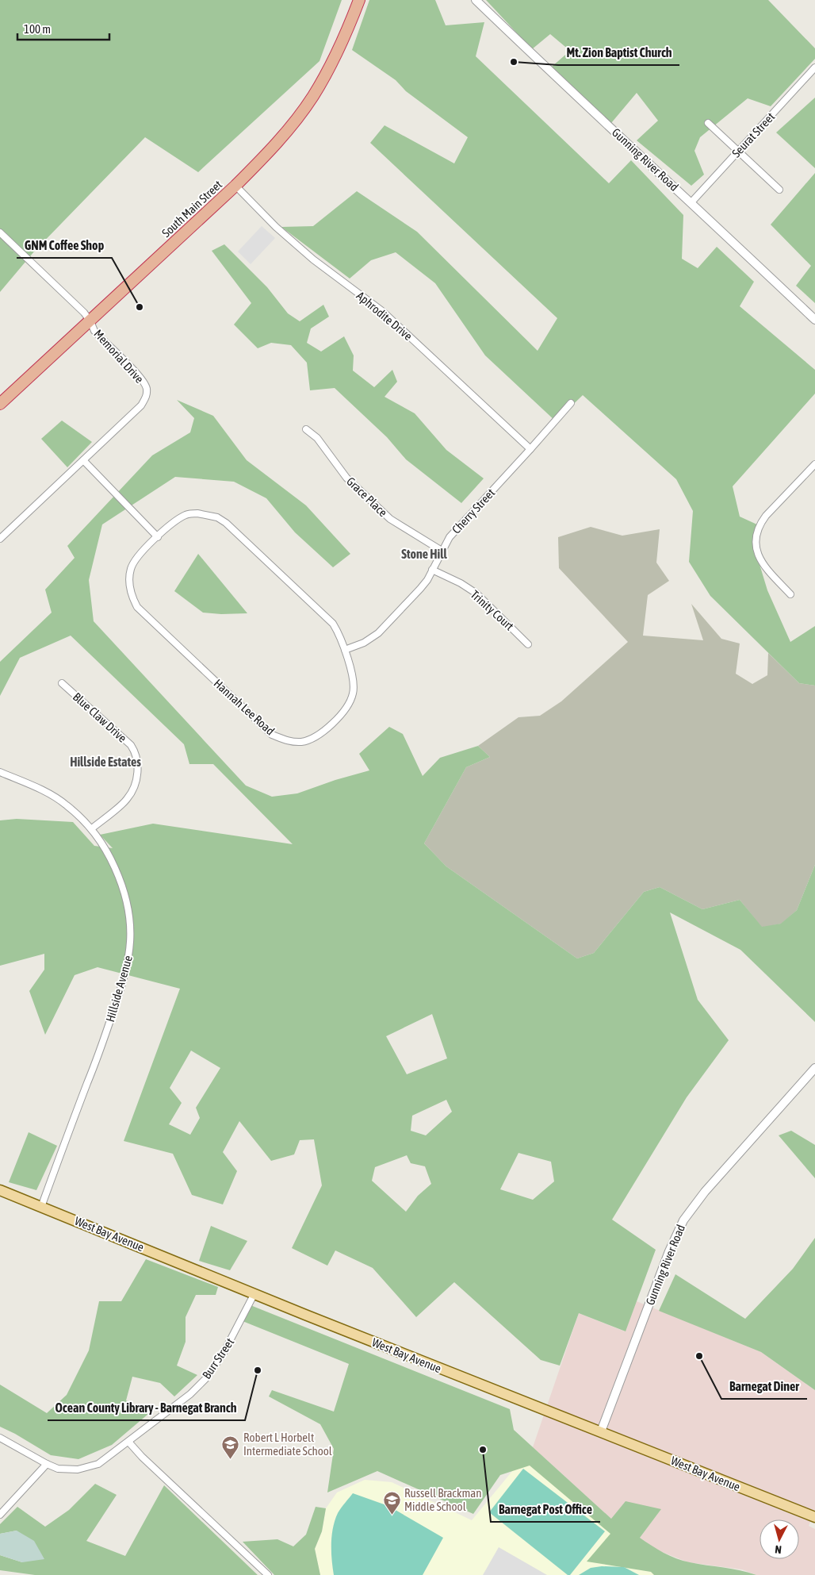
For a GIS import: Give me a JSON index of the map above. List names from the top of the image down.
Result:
{
  "streets": {
    "highway": ["South Main Street"],
    "main road": ["West Bay Avenue"],
    "street": [
      "Seurat Street",
      "Gunning River Road",
      "Aphrodite Drive",
      "Memorial Drive",
      "Grace Place",
      "Cherry Street",
      "Trinity Court",
      "Hannah Lee Road",
      "Blue Claw Drive",
      "Hillside Avenue",
      "Burr Street"
    ]
  },
  "crossings": [
    ["Seurat Street", "Gunning River Road"],
    ["Gunning River Road", "West Bay Avenue"],
    ["South Main Street", "Aphrodite Drive"],
    ["South Main Street", "Memorial Drive"],
    ["Aphrodite Drive", "Cherry Street"],
    ["Grace Place", "Cherry Street"],
    ["Cherry Street", "Trinity Court"],
    ["Cherry Street", "Hannah Lee Road"],
    ["Blue Claw Drive", "Hillside Avenue"],
    ["Hillside Avenue", "West Bay Avenue"],
    ["West Bay Avenue", "Burr Street"]
  ],
  "districts": ["Stone Hill", "Hillside Estates"],
  "places": {
    "other": [
      "Mt. Zion Baptist Church",
      "GNM Coffee Shop",
      "Barnegat Diner",
      "Ocean County Library - Barnegat Branch",
      "Barnegat Post Office"
    ],
    "school or university": ["Robert L Horbelt Intermediate School", "Russell Brackman Middle School"]
  },
  "scale_bar": "100 m",
  "north": "bottom"
}
